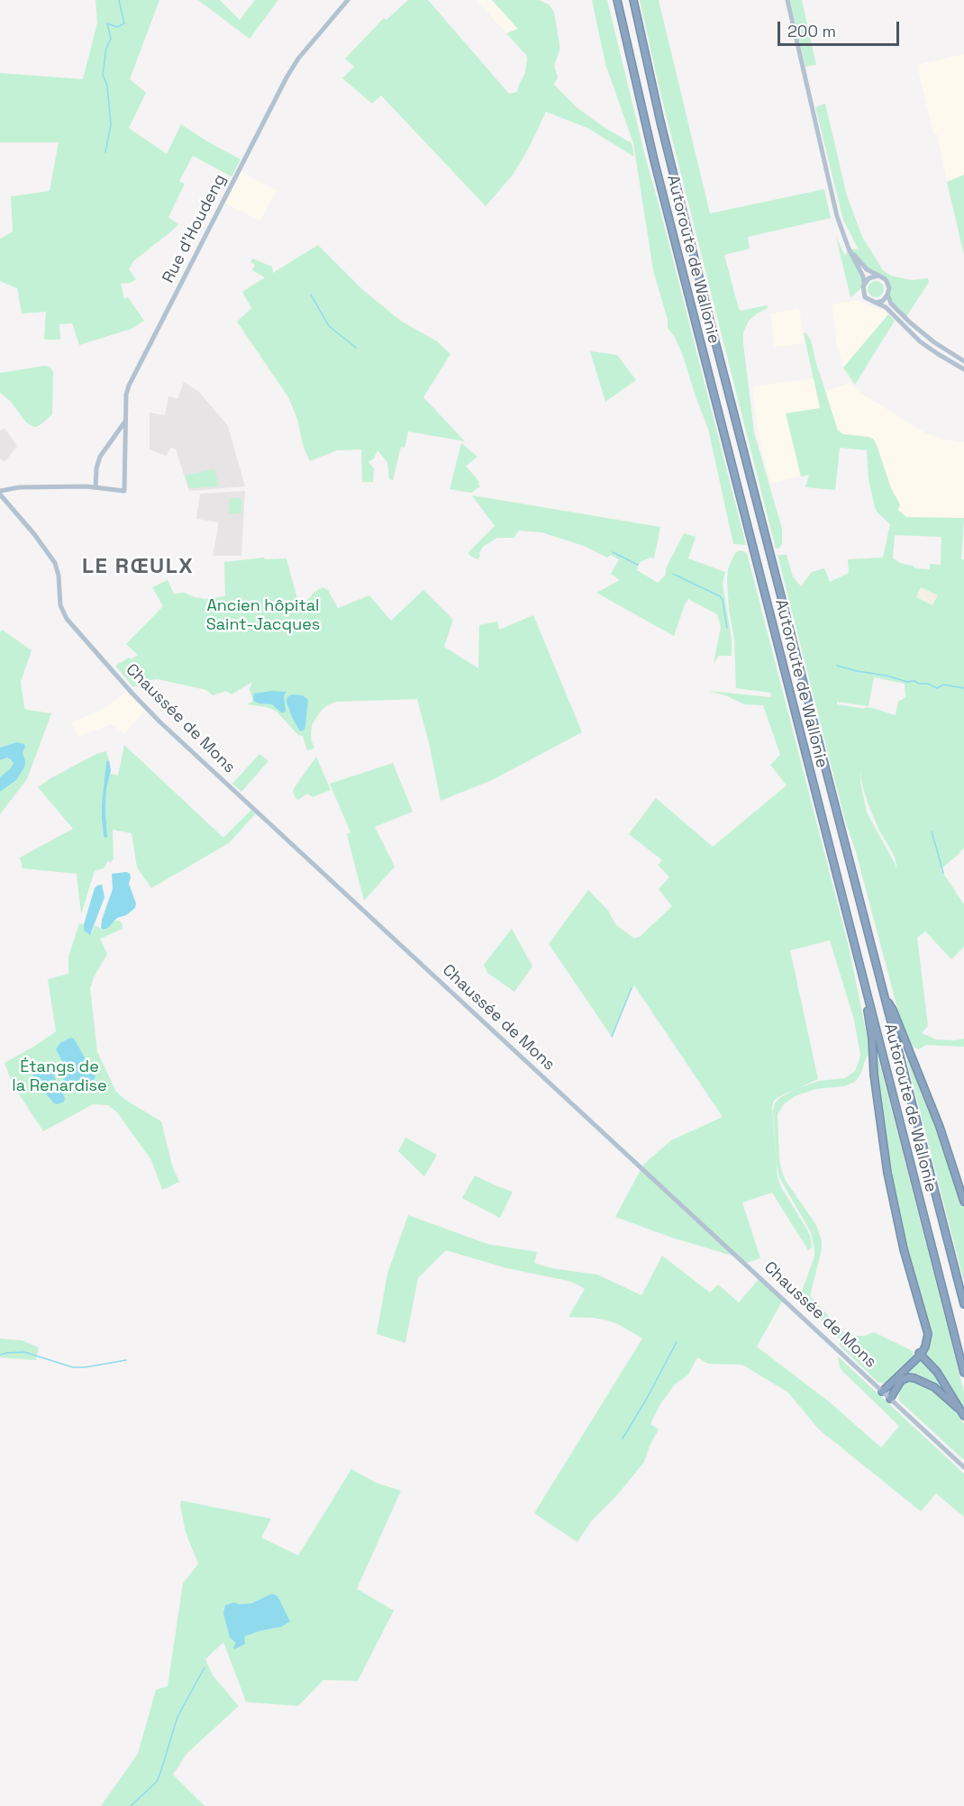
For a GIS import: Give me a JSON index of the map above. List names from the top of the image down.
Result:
{
  "streets": {
    "highway": ["Autoroute de Wallonie"],
    "main road": ["Rue d'Houdeng", "Chaussée de Mons"]
  },
  "districts": ["LE RŒULX"],
  "parks": ["Ancien hôpital Saint-Jacques", "Étangs de la Renardise"],
  "scale_bar": "200 m"
}
